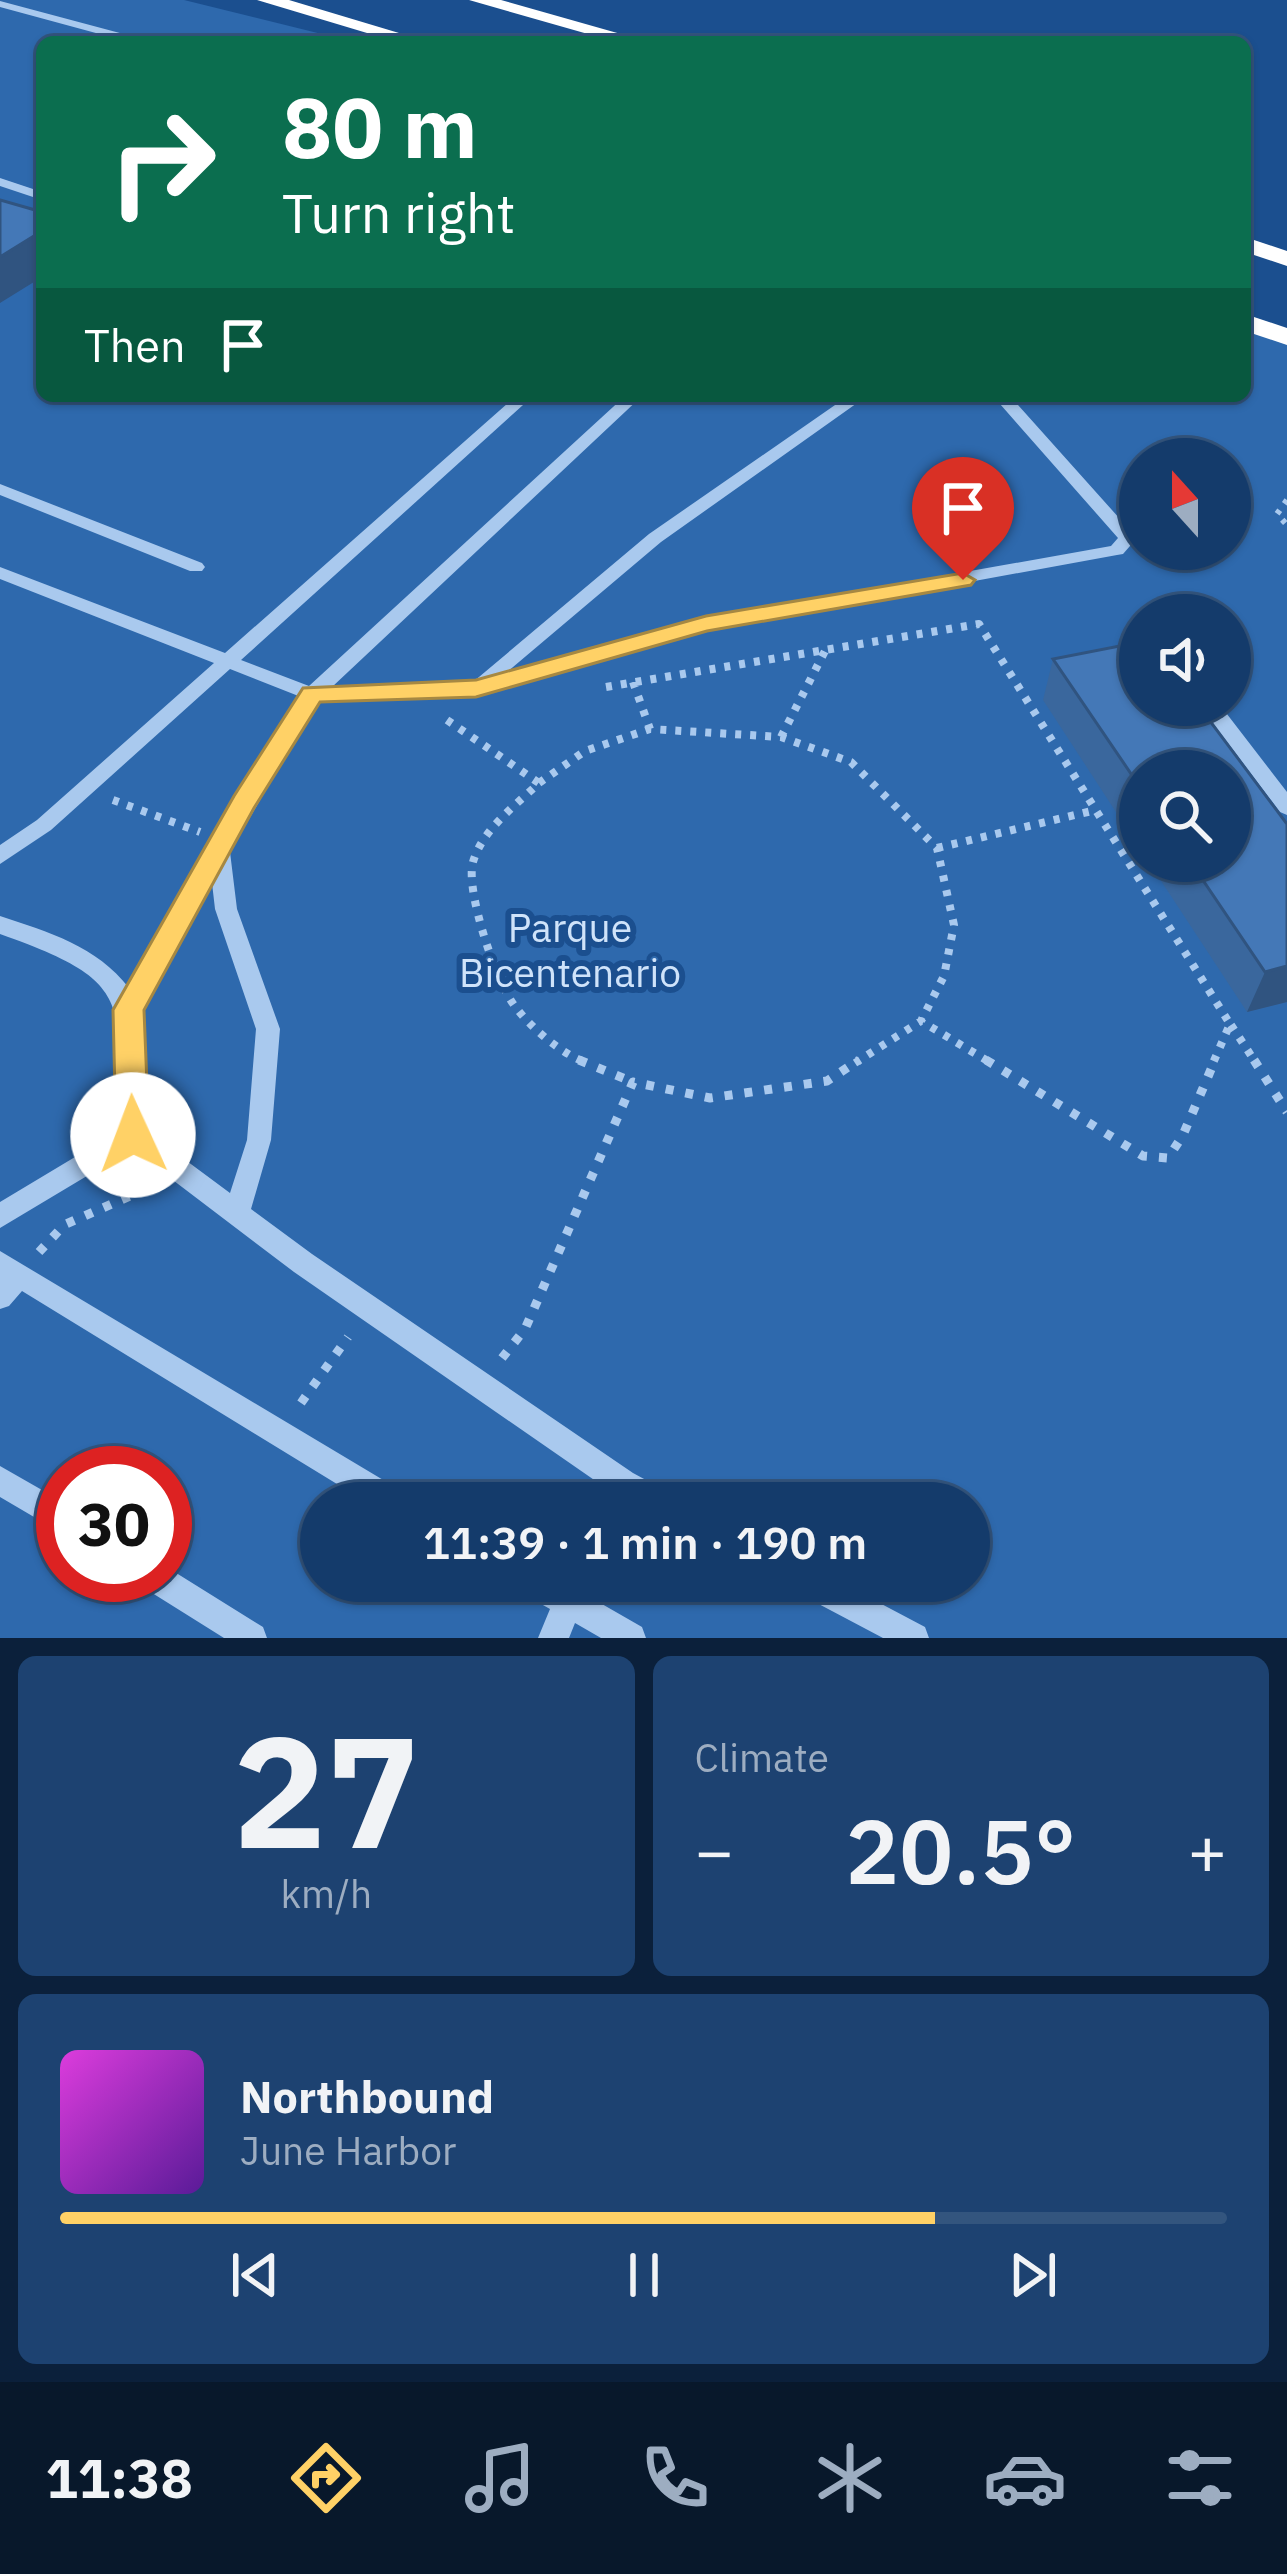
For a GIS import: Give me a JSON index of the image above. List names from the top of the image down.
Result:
{
  "parks": ["Parque Bicentenario"],
  "north": "top",
  "page": {
    "turn": ["80 m", "Turn right"],
    "then": "Then",
    "limit": "30",
    "trip": "11:39 · 1 min · 190 m",
    "tile": [
      ["27", "km/h"],
      "Climate"
    ],
    "heat": ["−", "20.5°", "+"],
    "song": ["Northbound", "June Harbor"],
    "tabs": "11:38"
  }
}
